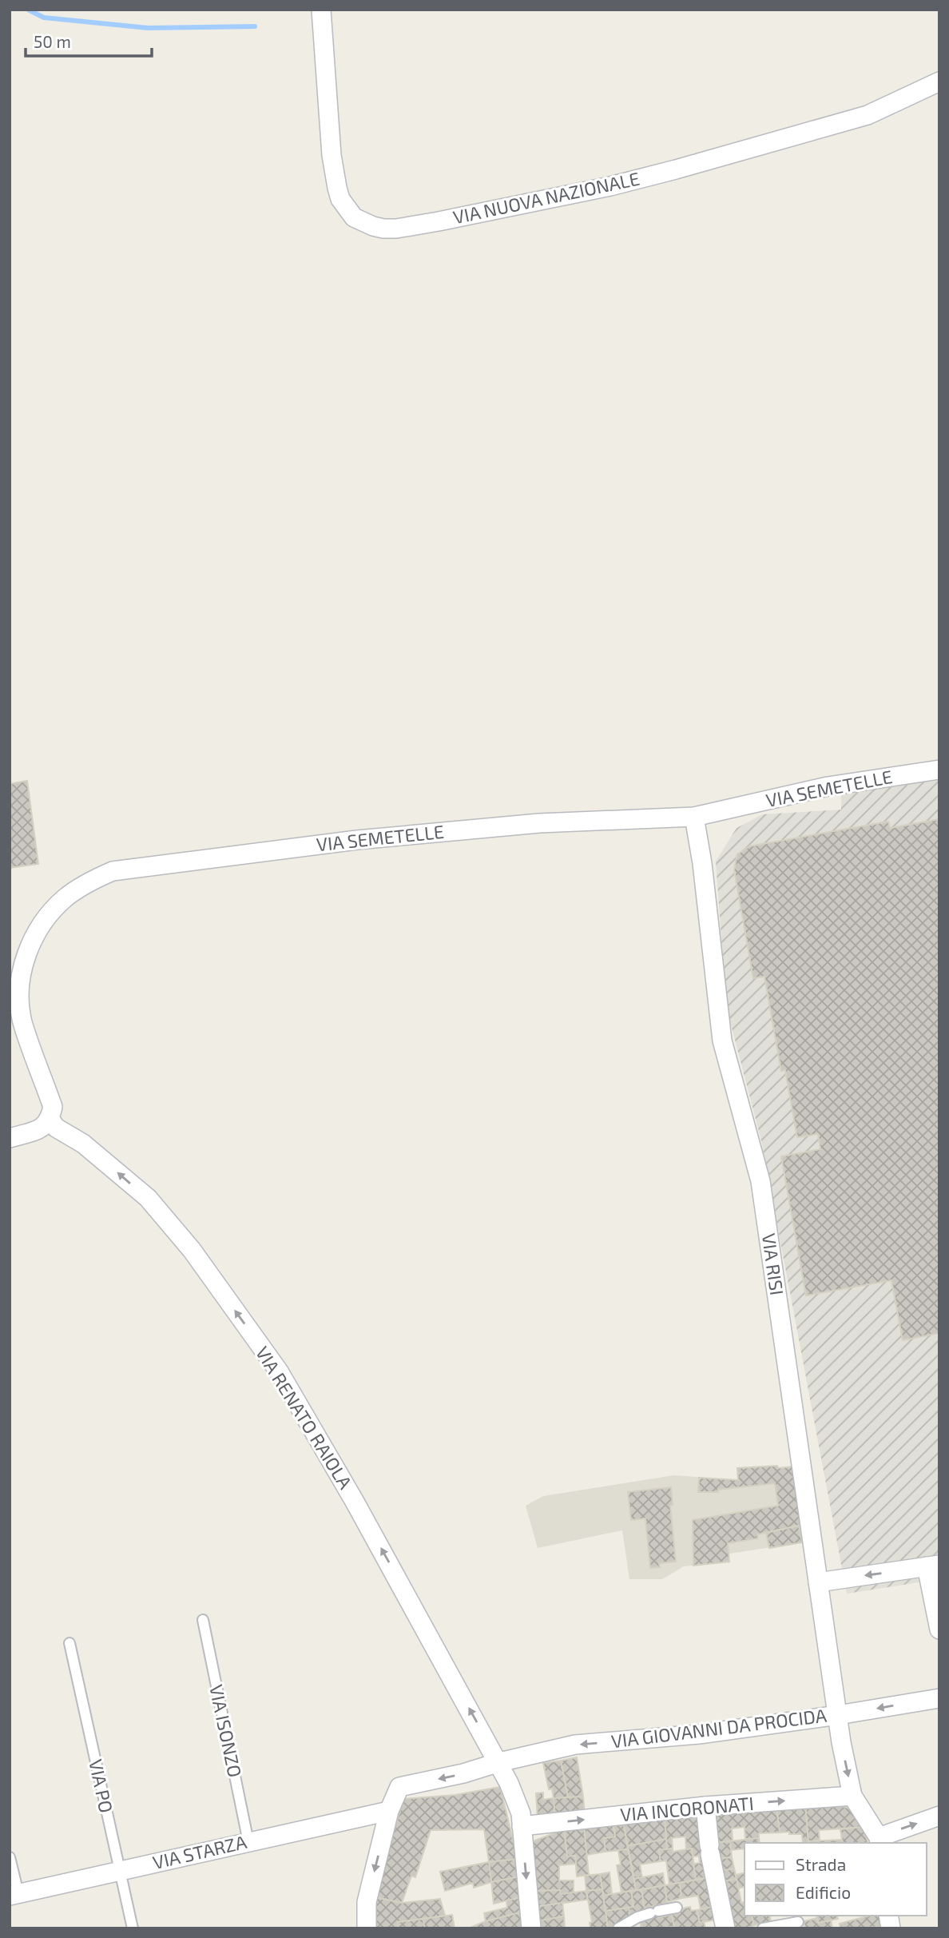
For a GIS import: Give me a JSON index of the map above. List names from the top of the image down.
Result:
{
  "streets": {
    "street": [
      "VIA NUOVA NAZIONALE",
      "VIA SEMETELLE",
      "VIA RISI",
      "VIA RENATO RAIOLA",
      "VIA GIOVANNI DA PROCIDA",
      "VIA INCORONATI",
      "VIA STARZA"
    ],
    "lane": ["VIA ISONZO", "VIA PO"]
  },
  "crossings": [
    ["VIA SEMETELLE", "VIA RISI"],
    ["VIA SEMETELLE", "VIA RENATO RAIOLA"],
    ["VIA RISI", "VIA GIOVANNI DA PROCIDA"],
    ["VIA RISI", "VIA INCORONATI"],
    ["VIA RENATO RAIOLA", "VIA GIOVANNI DA PROCIDA"],
    ["VIA RENATO RAIOLA", "VIA INCORONATI"],
    ["VIA GIOVANNI DA PROCIDA", "VIA STARZA"],
    ["VIA ISONZO", "VIA STARZA"],
    ["VIA PO", "VIA STARZA"]
  ],
  "one_way": ["VIA GIOVANNI DA PROCIDA", "VIA INCORONATI"],
  "legend": ["Strada", "Edificio"],
  "scale_bar": "50 m"
}
